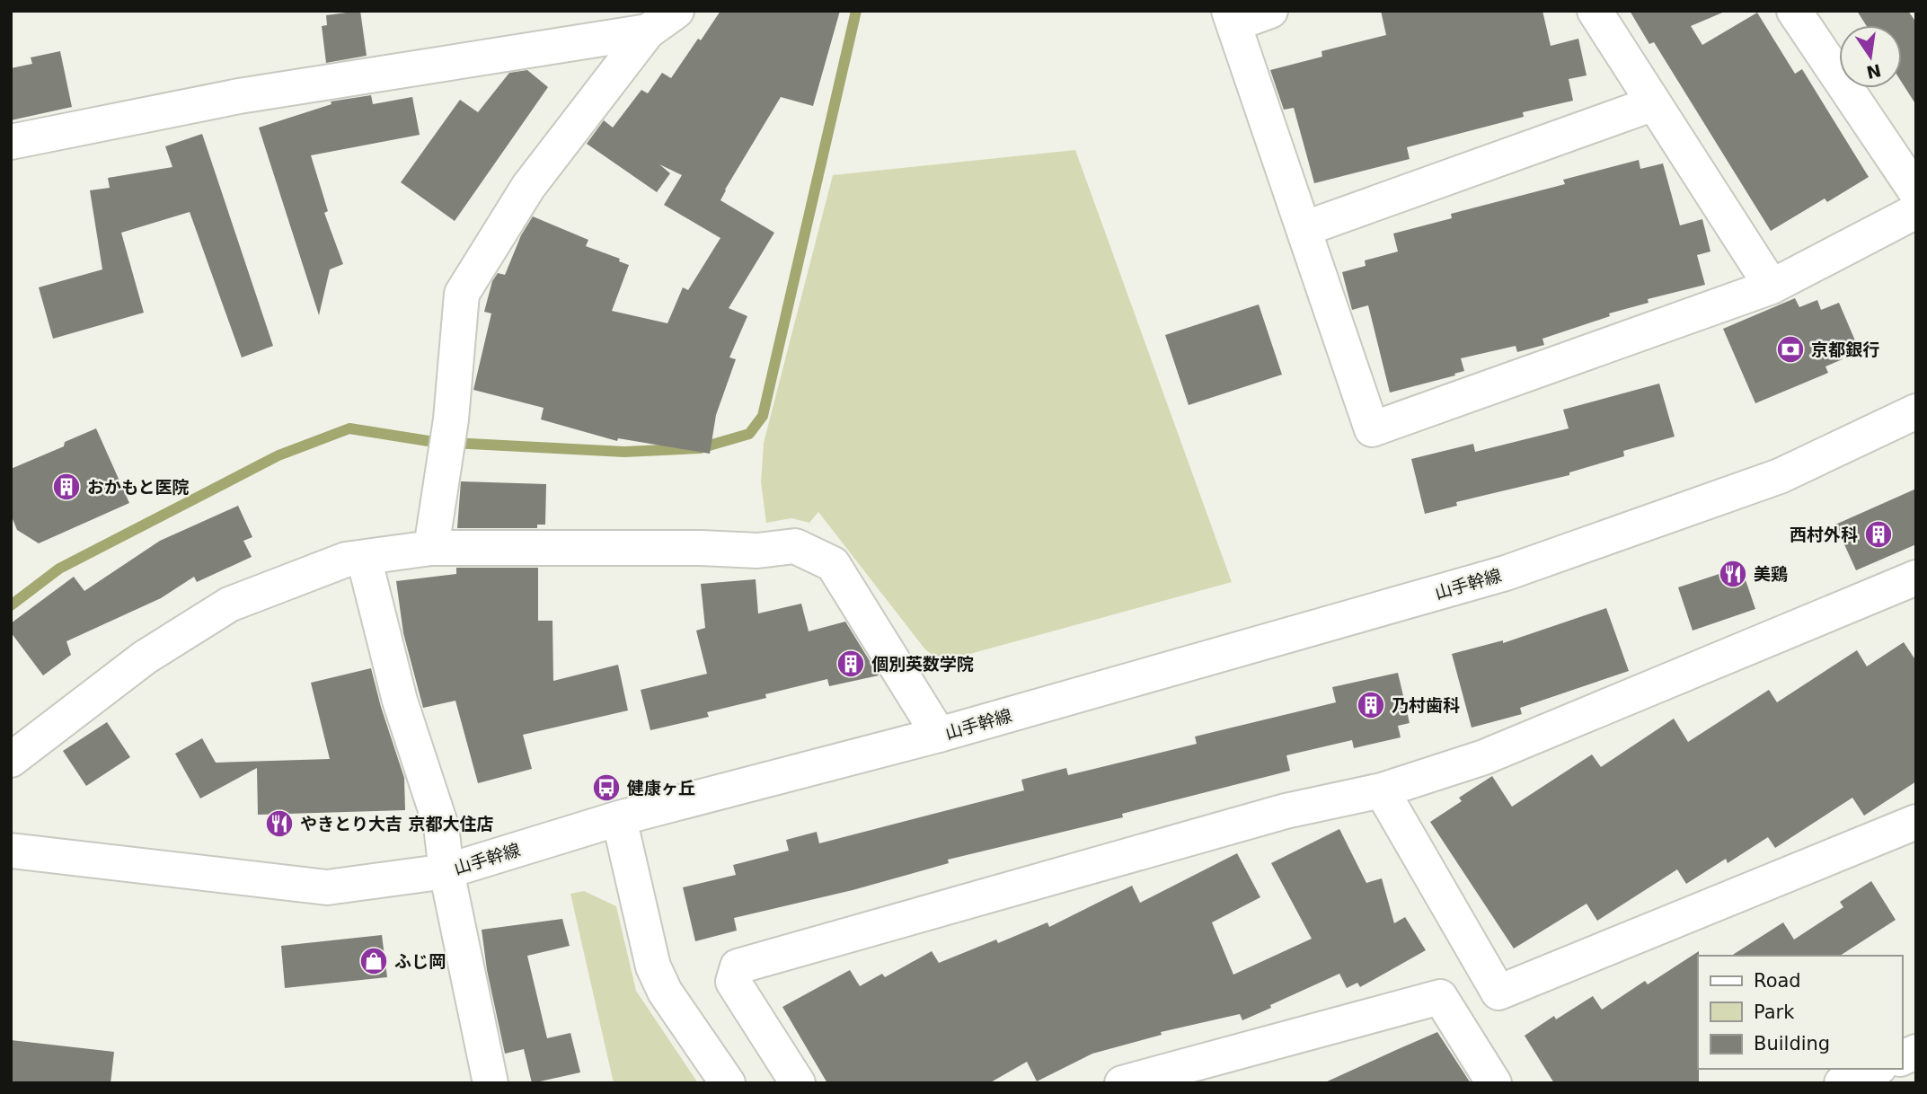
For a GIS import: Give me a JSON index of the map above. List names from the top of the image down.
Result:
{
  "streets": {
    "street": ["山手幹線"]
  },
  "places": {
    "bank": ["京都銀行"],
    "building": [
      "おかもと医院",
      "西村外科",
      "個別英数学院",
      "乃村歯科"
    ],
    "restaurant": ["美鶏", "やきとり大吉 京都大住店"],
    "bus stop": ["健康ヶ丘"],
    "shop": ["ふじ岡"]
  },
  "legend": ["Road", "Park", "Building"],
  "north": "bottom"
}
